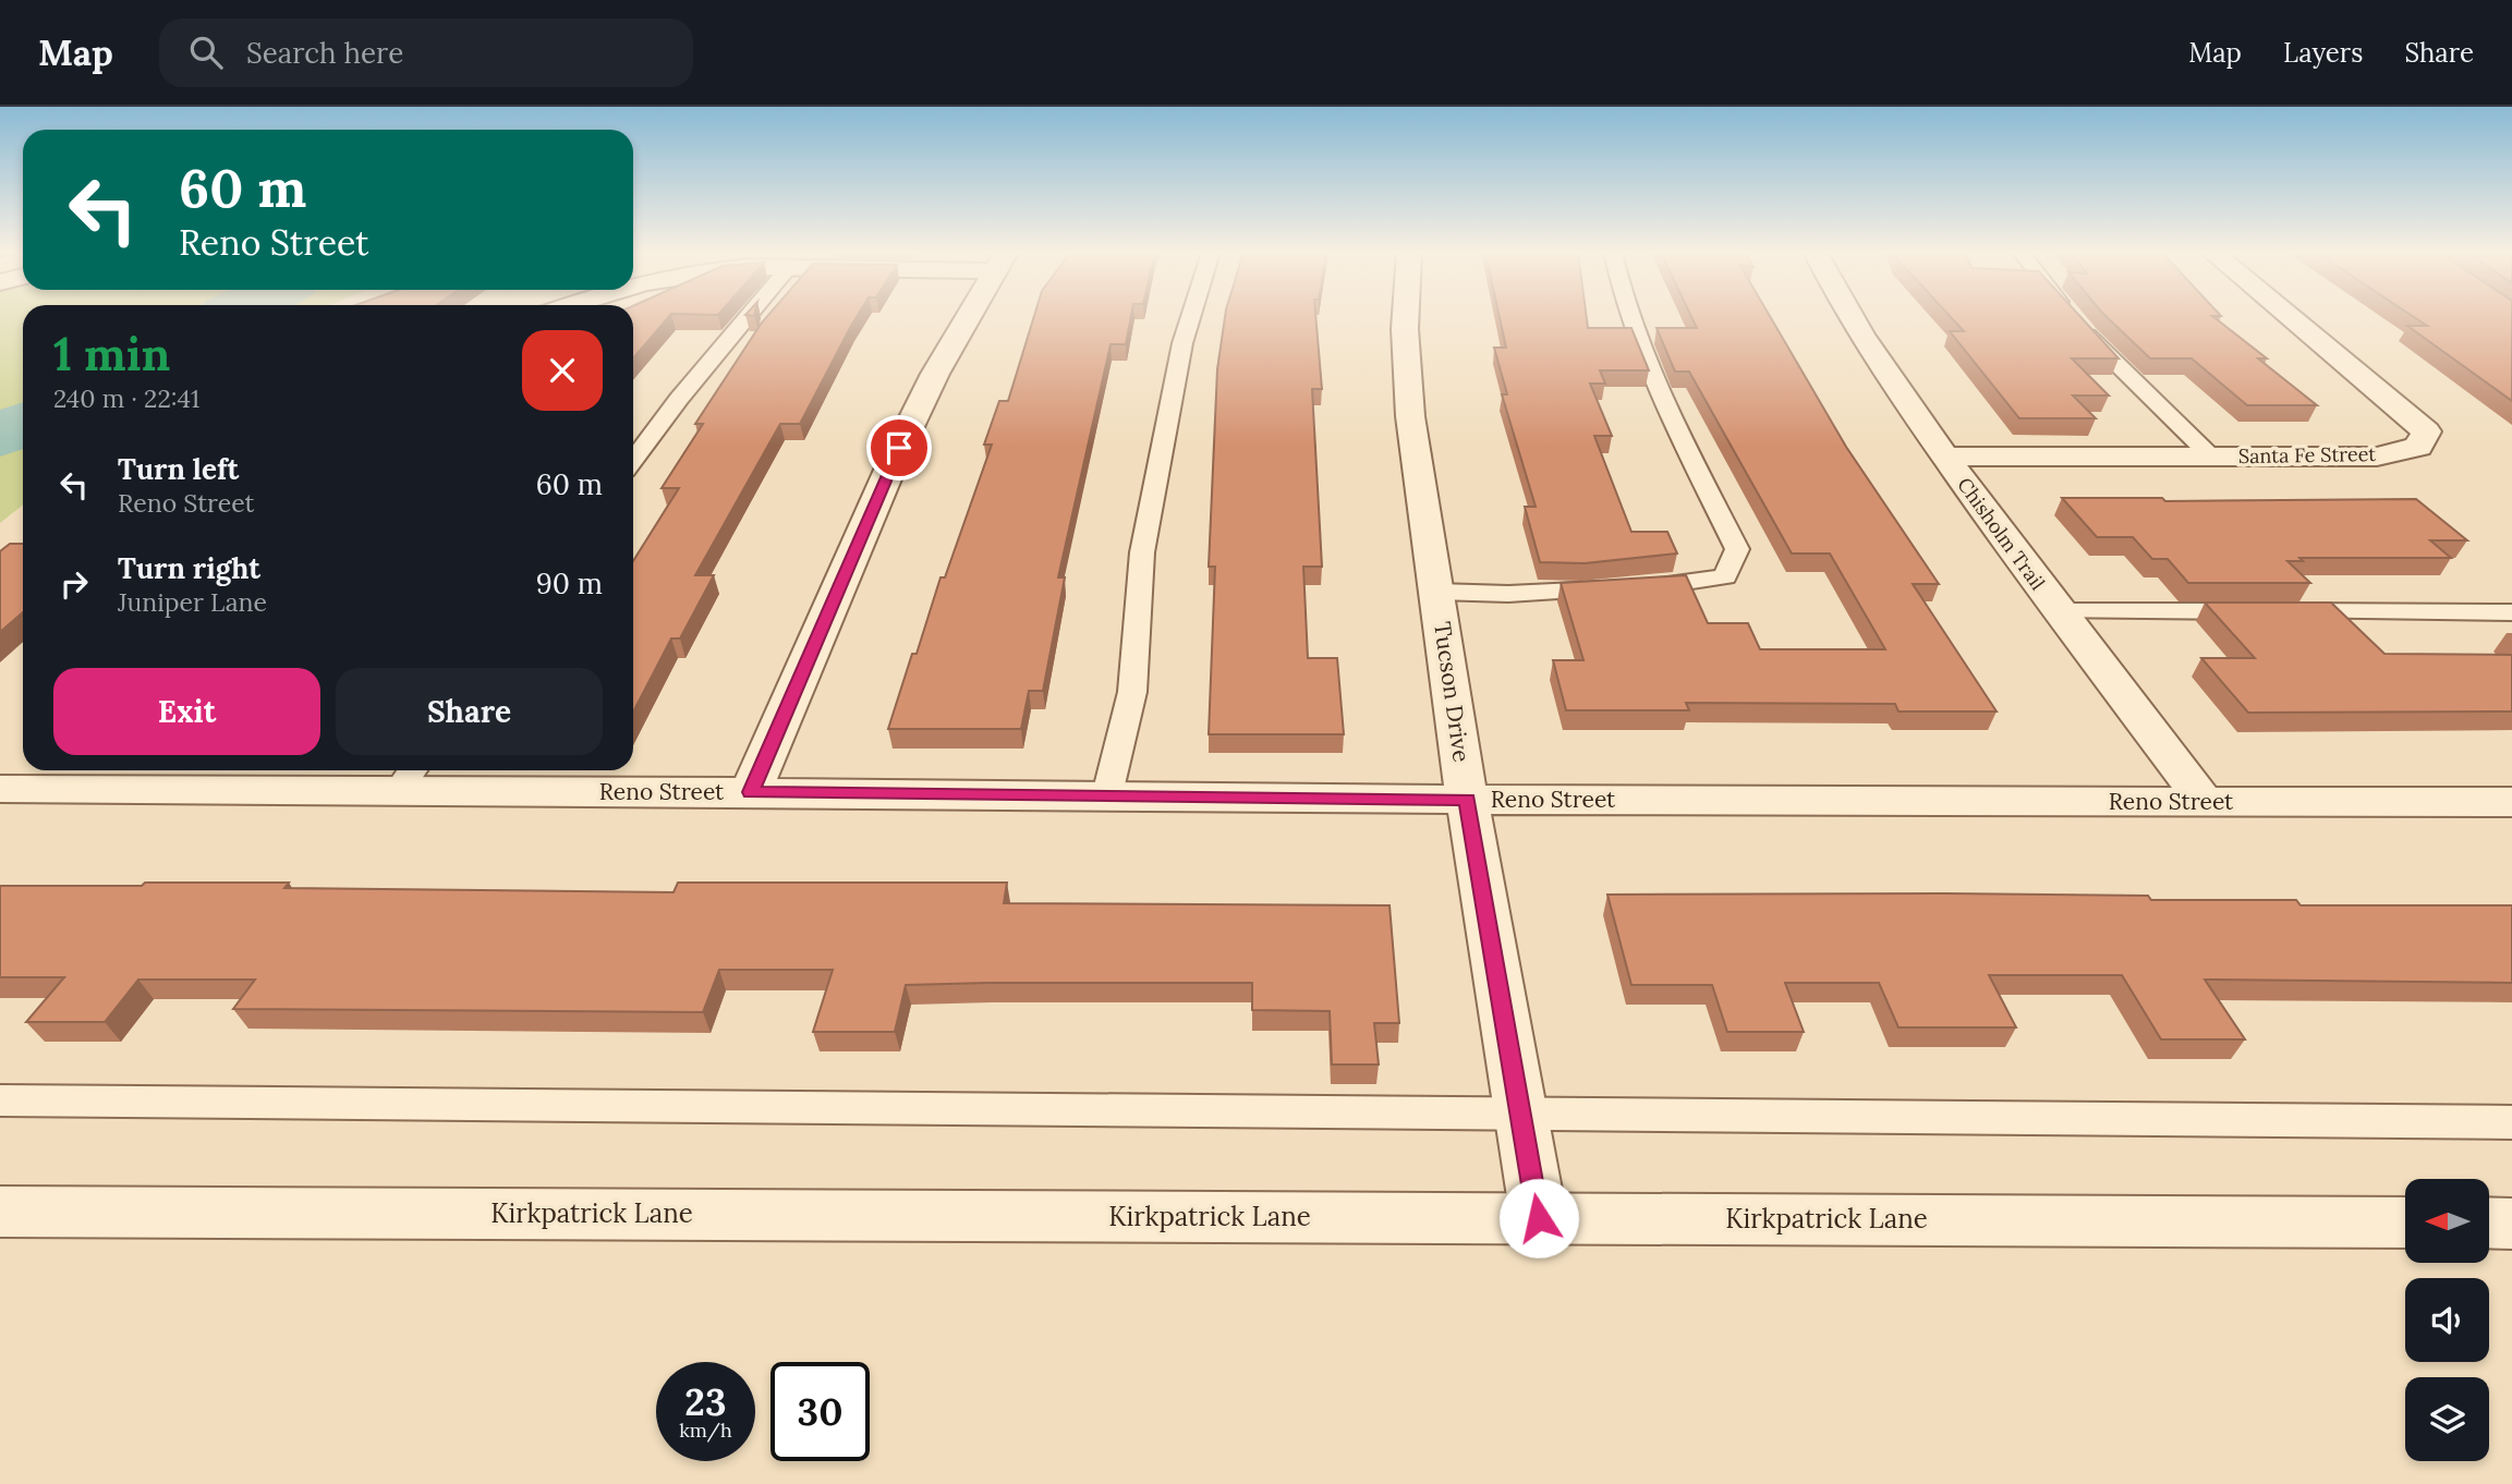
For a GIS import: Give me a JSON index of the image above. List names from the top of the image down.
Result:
{
  "streets": {
    "street": [
      "Santa Fe Street",
      "Chisholm Trail",
      "Tucson Drive",
      "Reno Street",
      "Kirkpatrick Lane"
    ]
  },
  "crossings": [
    ["Santa Fe Street", "Chisholm Trail"],
    ["Chisholm Trail", "Reno Street"],
    ["Tucson Drive", "Reno Street"],
    ["Tucson Drive", "Kirkpatrick Lane"]
  ],
  "north": "left",
  "page": {
    "header": "Map",
    "search": "Search here",
    "nav": ["Map", "Layers", "Share"],
    "turn": ["60 m", "Reno Street"],
    "heading": ["1 min", "240 m · 22:41"],
    "list": [
      {
        "name": "Turn left",
        "note": "Reno Street",
        "value": "60 m"
      },
      {
        "name": "Turn right",
        "note": "Juniper Lane",
        "value": "90 m"
      }
    ],
    "buttons": ["Exit", "Share"],
    "speed": "23 km/h",
    "limit": "30"
  }
}
